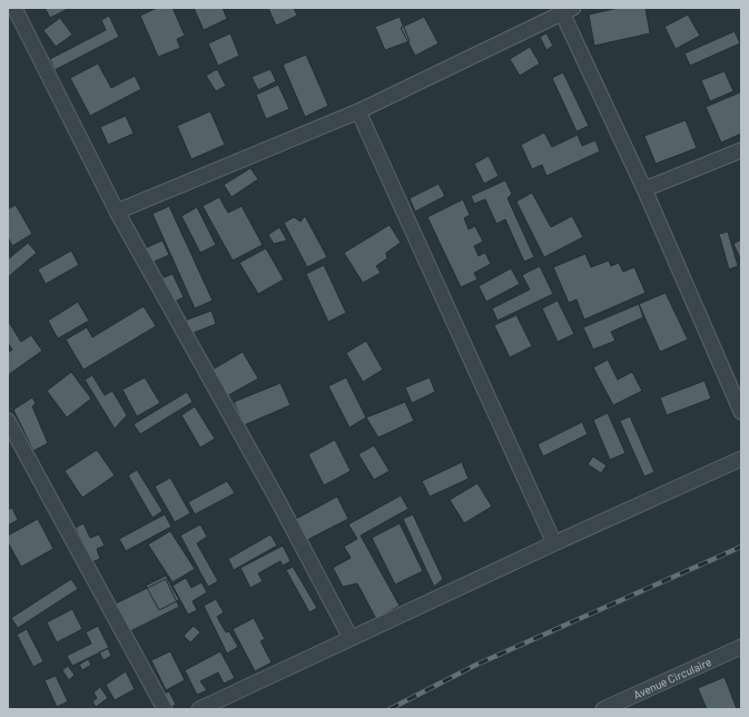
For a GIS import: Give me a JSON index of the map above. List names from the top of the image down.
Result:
{
  "streets": {
    "street": ["Avenue Circulaire"]
  }
}
